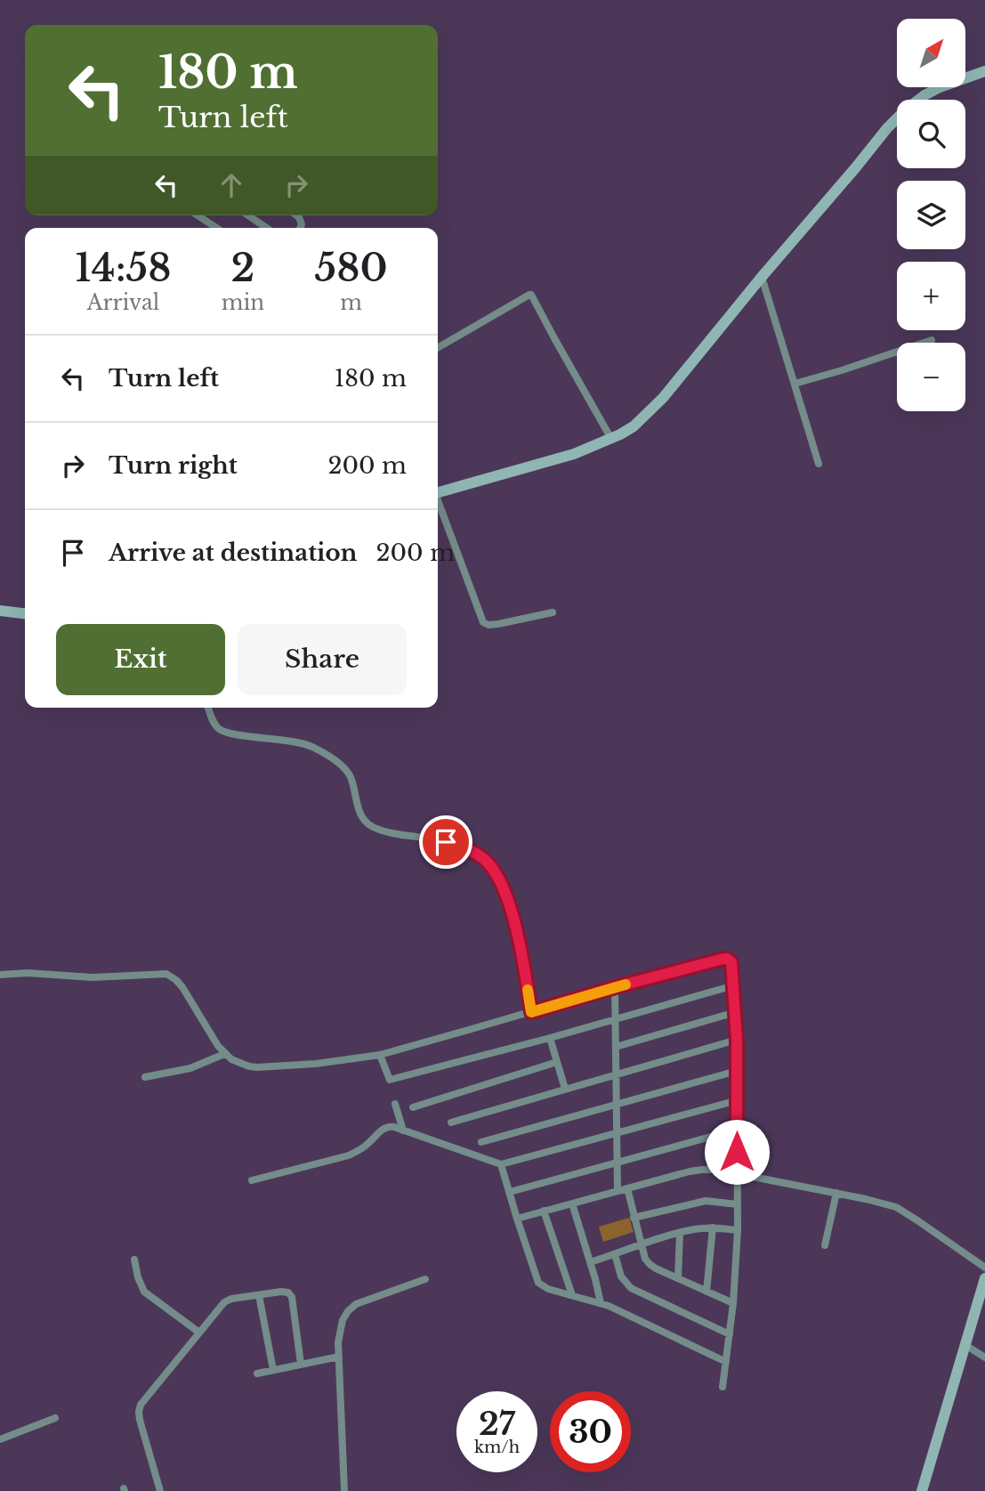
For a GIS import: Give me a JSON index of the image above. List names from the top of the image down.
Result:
{
  "north": "top right",
  "page": {
    "map_buttons": ["+", "−"],
    "turn": ["180 m", "Turn left"],
    "eta": [
      "14:58",
      "Arrival",
      "2",
      "min",
      "580",
      "m"
    ],
    "list": [
      {
        "name": "Turn left",
        "value": "180 m"
      },
      {
        "name": "Turn right",
        "value": "200 m"
      },
      {
        "name": "Arrive at destination",
        "value": "200 m"
      }
    ],
    "buttons": ["Exit", "Share"],
    "speed": "27 km/h",
    "limit": "30"
  }
}
